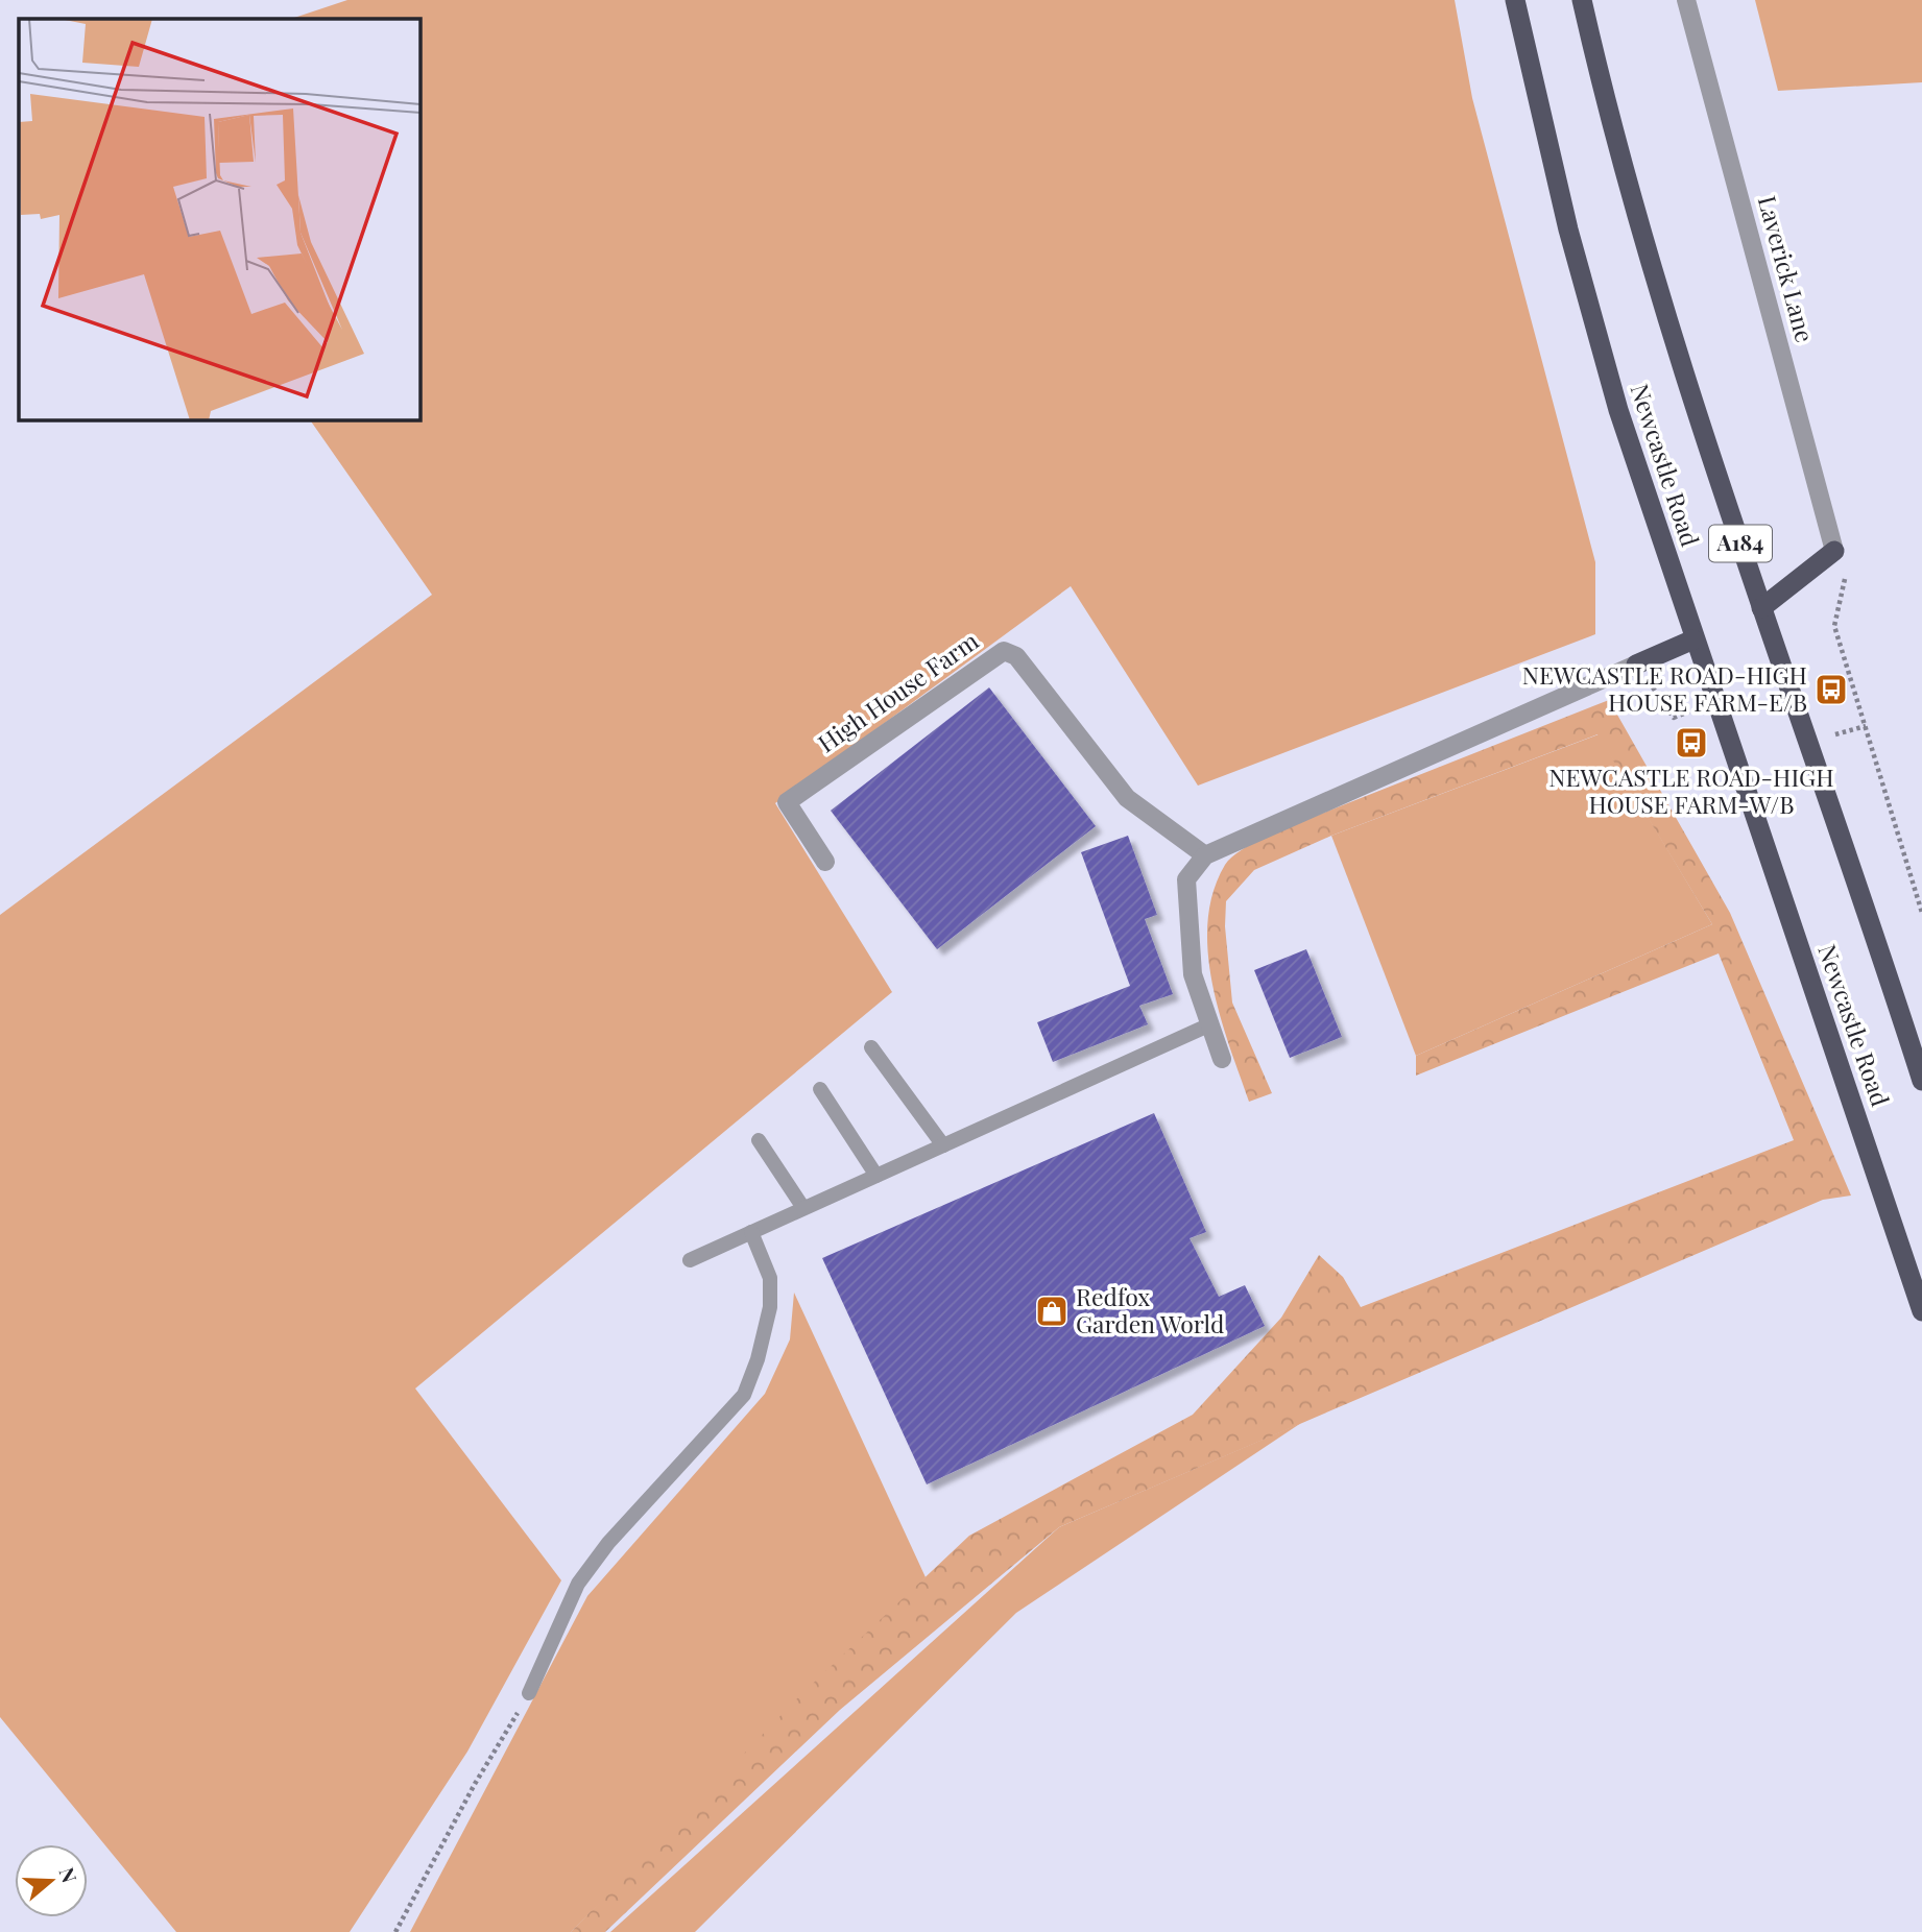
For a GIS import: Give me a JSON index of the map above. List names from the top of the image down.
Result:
{
  "streets": {
    "highway": ["Newcastle Road", "A184"],
    "street": ["Laverick Lane", "High House Farm"]
  },
  "places": {
    "bus stop": ["NEWCASTLE ROAD-HIGH HOUSE FARM-E/B", "NEWCASTLE ROAD-HIGH HOUSE FARM-W/B"],
    "shop": ["Redfox Garden World"]
  },
  "north": "right"
}
